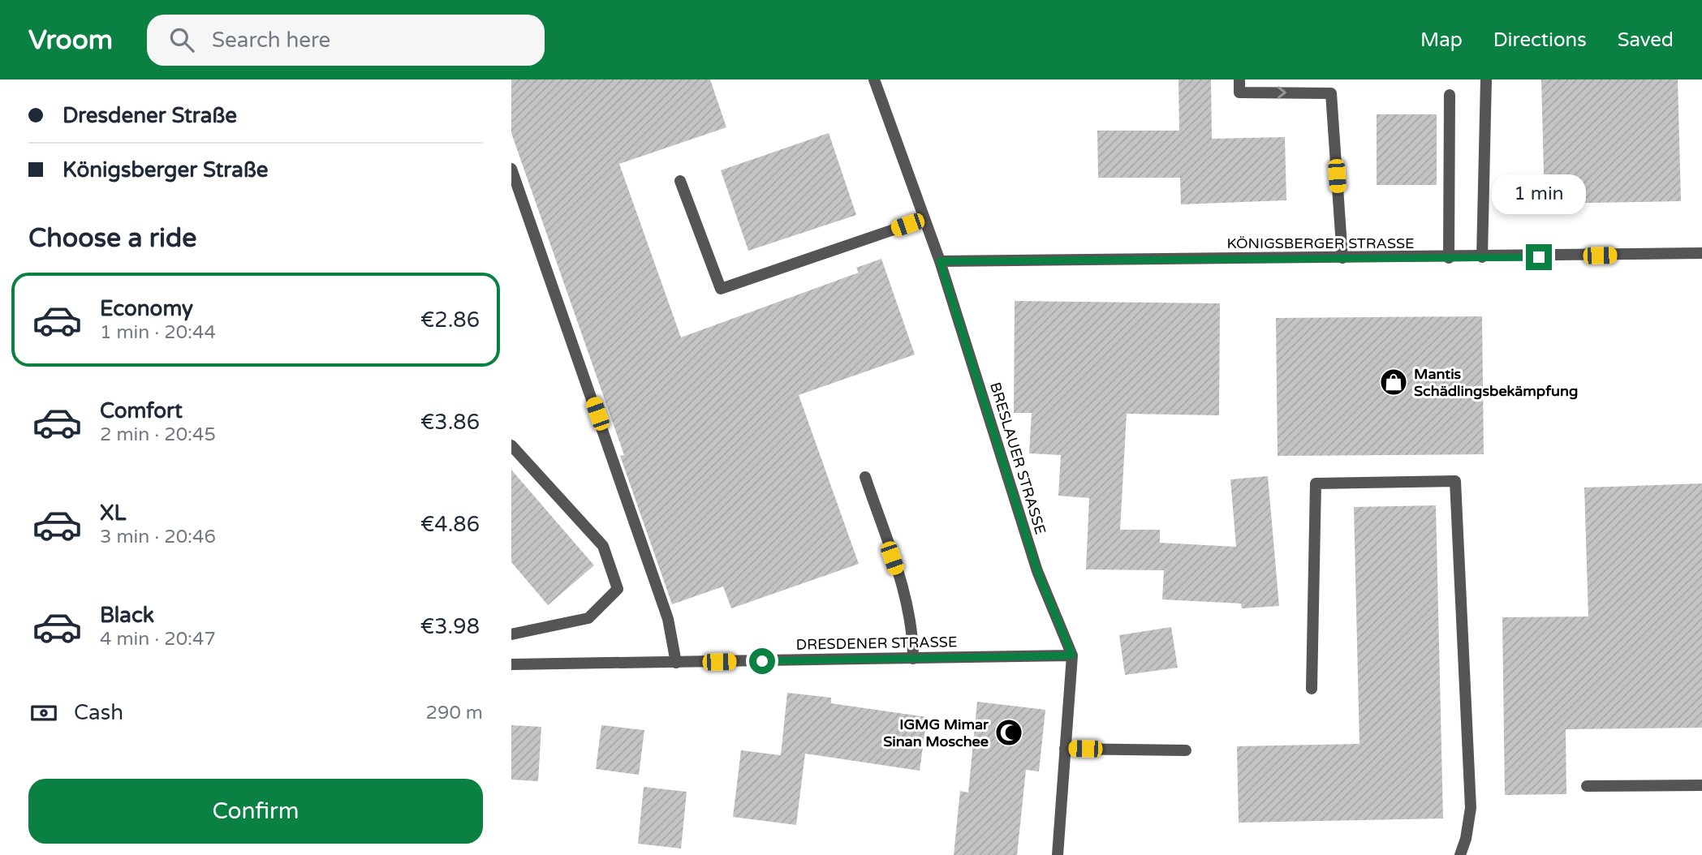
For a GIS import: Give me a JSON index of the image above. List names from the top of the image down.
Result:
{
  "streets": {
    "street": ["KÖNIGSBERGER STRASSE", "BRESLAUER STRASSE", "DRESDENER STRASSE"]
  },
  "crossings": [
    ["KÖNIGSBERGER STRASSE", "BRESLAUER STRASSE"],
    ["BRESLAUER STRASSE", "DRESDENER STRASSE"]
  ],
  "places": {
    "shop": ["Mantis Schädlingsbekämpfung"],
    "mosque": ["IGMG Mimar Sinan Moschee"]
  },
  "page": {
    "header": "Vroom",
    "search": "Search here",
    "nav": ["Map", "Directions", "Saved"],
    "banner": ["Dresdener Straße", "Königsberger Straße"],
    "bubble": "1 min",
    "heading": "Choose a ride",
    "list": [
      {
        "name": "Economy",
        "note": "1 min · 20:44",
        "value": "€2.86"
      },
      {
        "name": "Comfort",
        "note": "2 min · 20:45",
        "value": "€3.86"
      },
      {
        "name": "XL",
        "note": "3 min · 20:46",
        "value": "€4.86"
      },
      {
        "name": "Black",
        "note": "4 min · 20:47",
        "value": "€3.98"
      }
    ],
    "pay": ["Cash", "290 m"],
    "buttons": "Confirm"
  }
}
